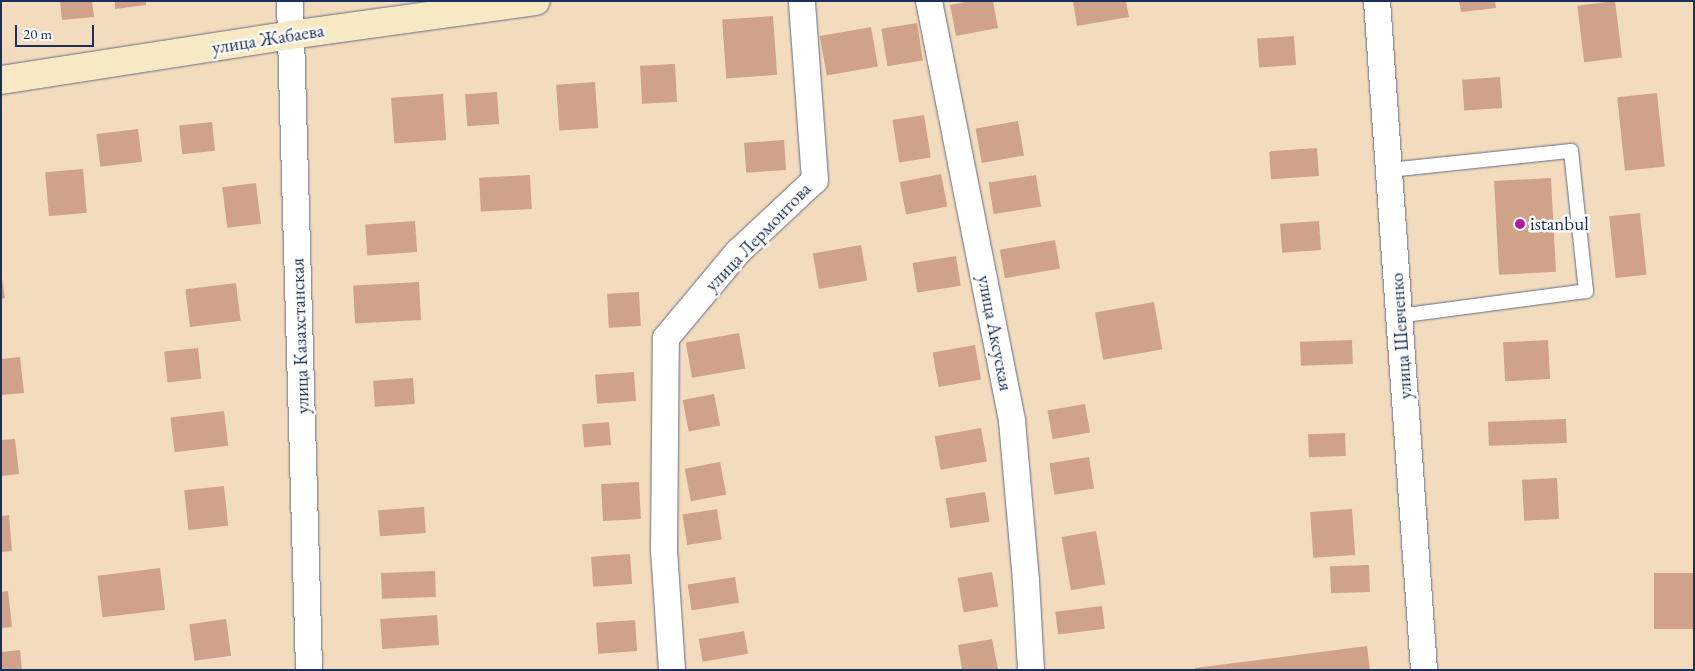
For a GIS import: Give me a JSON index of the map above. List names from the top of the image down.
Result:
{
  "streets": {
    "street": [
      "улица Жабаева",
      "улица Лермонтова",
      "улица Аксуская",
      "улица Казахстанская",
      "улица Шевченко"
    ]
  },
  "crossings": [
    ["улица Жабаева", "улица Казахстанская"]
  ],
  "places": ["istanbul"],
  "scale_bar": "20 m"
}
